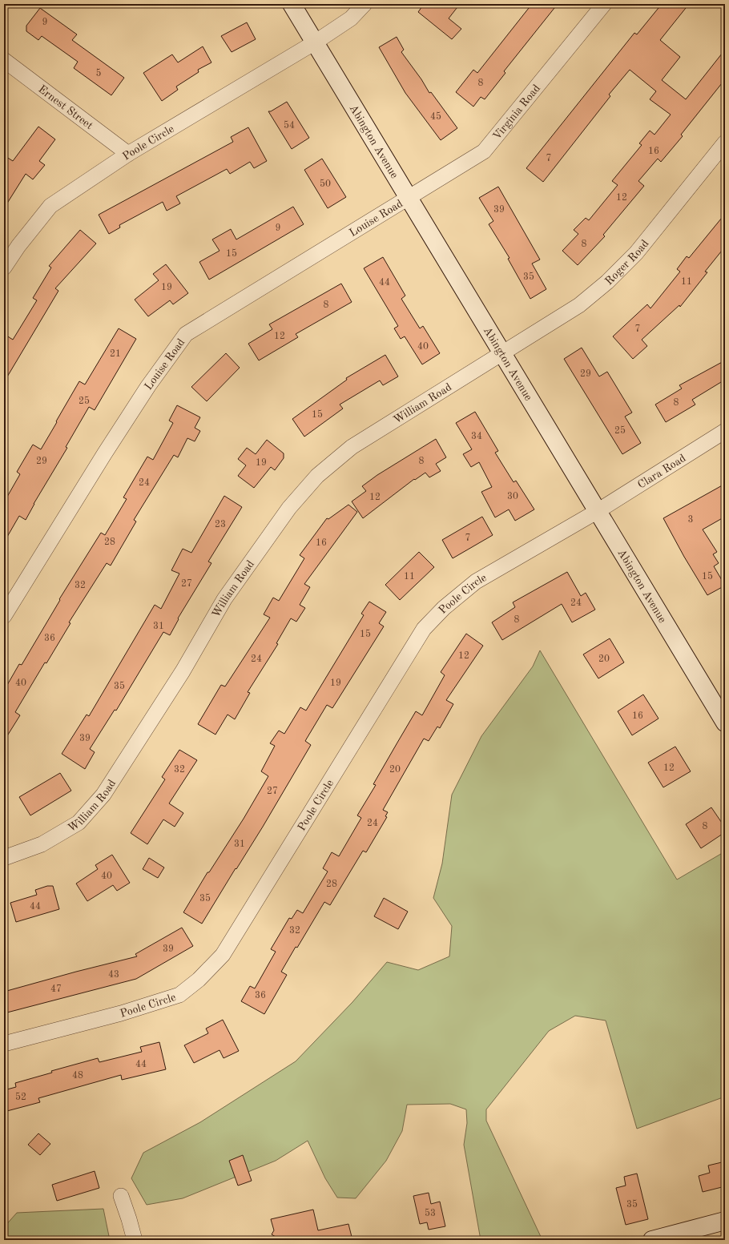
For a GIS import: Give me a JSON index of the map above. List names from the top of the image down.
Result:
{
  "streets": {
    "main road": ["Abington Avenue"],
    "street": [
      "Ernest Street",
      "Virginia Road",
      "Poole Circle",
      "Louise Road",
      "Roger Road",
      "William Road",
      "Clara Road"
    ]
  },
  "crossings": [
    ["Ernest Street", "Poole Circle"],
    ["Virginia Road", "Abington Avenue"],
    ["Virginia Road", "Louise Road"],
    ["Abington Avenue", "Poole Circle"],
    ["Abington Avenue", "Louise Road"],
    ["Abington Avenue", "Roger Road"],
    ["Abington Avenue", "William Road"],
    ["Abington Avenue", "Clara Road"],
    ["Poole Circle", "Clara Road"],
    ["Roger Road", "William Road"]
  ],
  "house_numbers": [
    "9",
    "5",
    "8",
    "45",
    "54",
    "16",
    "7",
    "50",
    "12",
    "39",
    "9",
    "8",
    "15",
    "35",
    "11",
    "44",
    "19",
    "8",
    "7",
    "12",
    "40",
    "21",
    "29",
    "25",
    "8",
    "15",
    "25",
    "34",
    "29",
    "8",
    "19",
    "24",
    "30",
    "12",
    "3",
    "23",
    "7",
    "28",
    "16",
    "11",
    "15",
    "27",
    "32",
    "24",
    "8",
    "31",
    "15",
    "36",
    "12",
    "24",
    "20",
    "40",
    "19",
    "35",
    "16",
    "39",
    "12",
    "32",
    "20",
    "27",
    "24",
    "8",
    "31",
    "40",
    "28",
    "35",
    "44",
    "32",
    "39",
    "43",
    "47",
    "36",
    "44",
    "48",
    "52",
    "35",
    "53"
  ]
}
